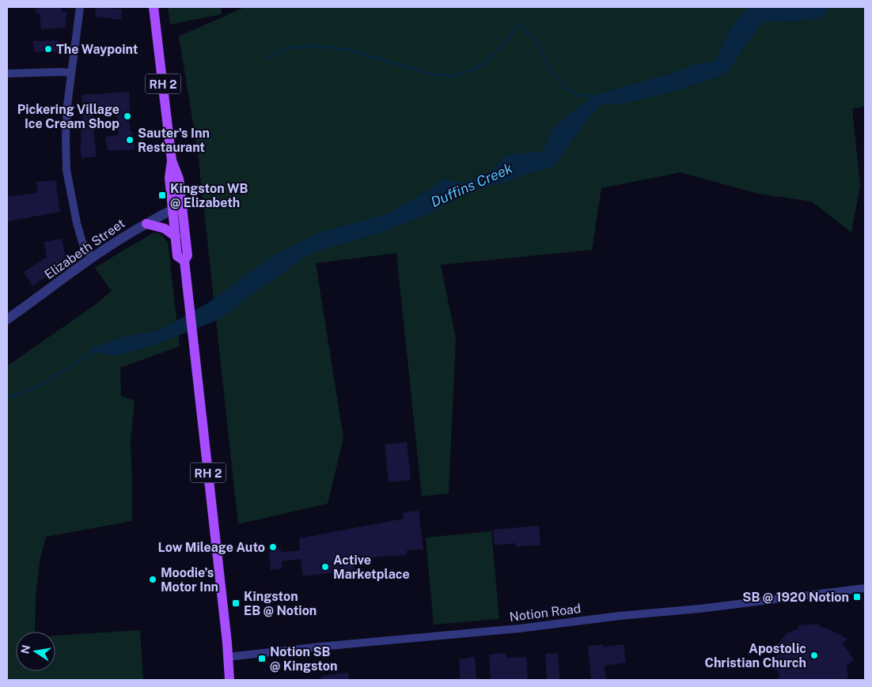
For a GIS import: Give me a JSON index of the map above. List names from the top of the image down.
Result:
{
  "streets": {
    "main road": ["RH 2"],
    "street": ["Elizabeth Street", "Notion Road"]
  },
  "crossings": [
    ["RH 2", "Elizabeth Street"],
    ["RH 2", "Notion Road"]
  ],
  "water": ["Duffins Creek"],
  "places": {
    "other": [
      "The Waypoint",
      "Pickering Village Ice Cream Shop",
      "Sauter's Inn Restaurant",
      "Low Mileage Auto",
      "Active Marketplace",
      "Moodie’s Motor Inn",
      "Apostolic Christian Church"
    ],
    "transit": [
      "Kingston WB @ Elizabeth",
      "SB @ 1920 Notion",
      "Kingston EB @ Notion",
      "Notion SB @ Kingston"
    ]
  },
  "north": "left"
}
